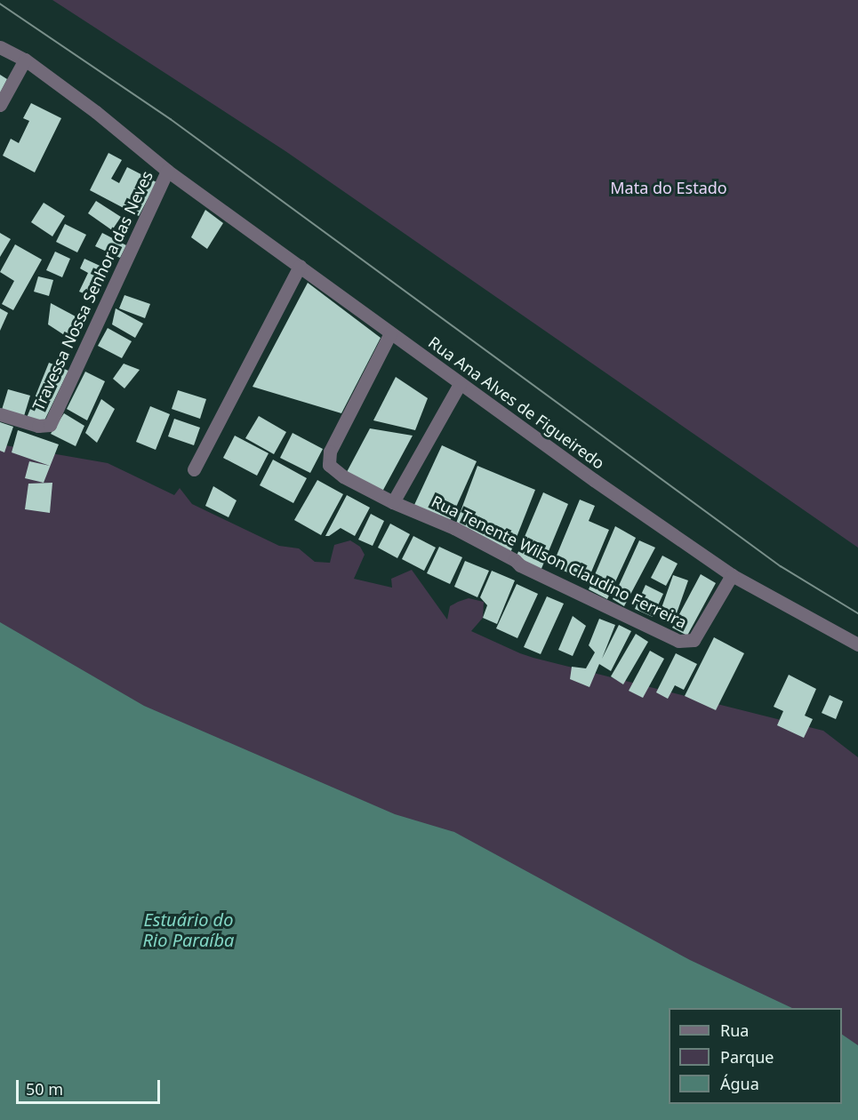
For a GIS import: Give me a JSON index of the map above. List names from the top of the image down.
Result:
{
  "streets": {
    "street": ["Travessa Nossa Senhora das Neves", "Rua Ana Alves de Figueiredo", "Rua Tenente Wilson Claudino Ferreira"]
  },
  "crossings": [
    ["Travessa Nossa Senhora das Neves", "Rua Ana Alves de Figueiredo"],
    ["Rua Ana Alves de Figueiredo", "Rua Tenente Wilson Claudino Ferreira"]
  ],
  "water": ["Estuário do Rio Paraíba"],
  "parks": ["Mata do Estado"],
  "legend": ["Rua", "Parque", "Água"],
  "scale_bar": "50 m"
}
